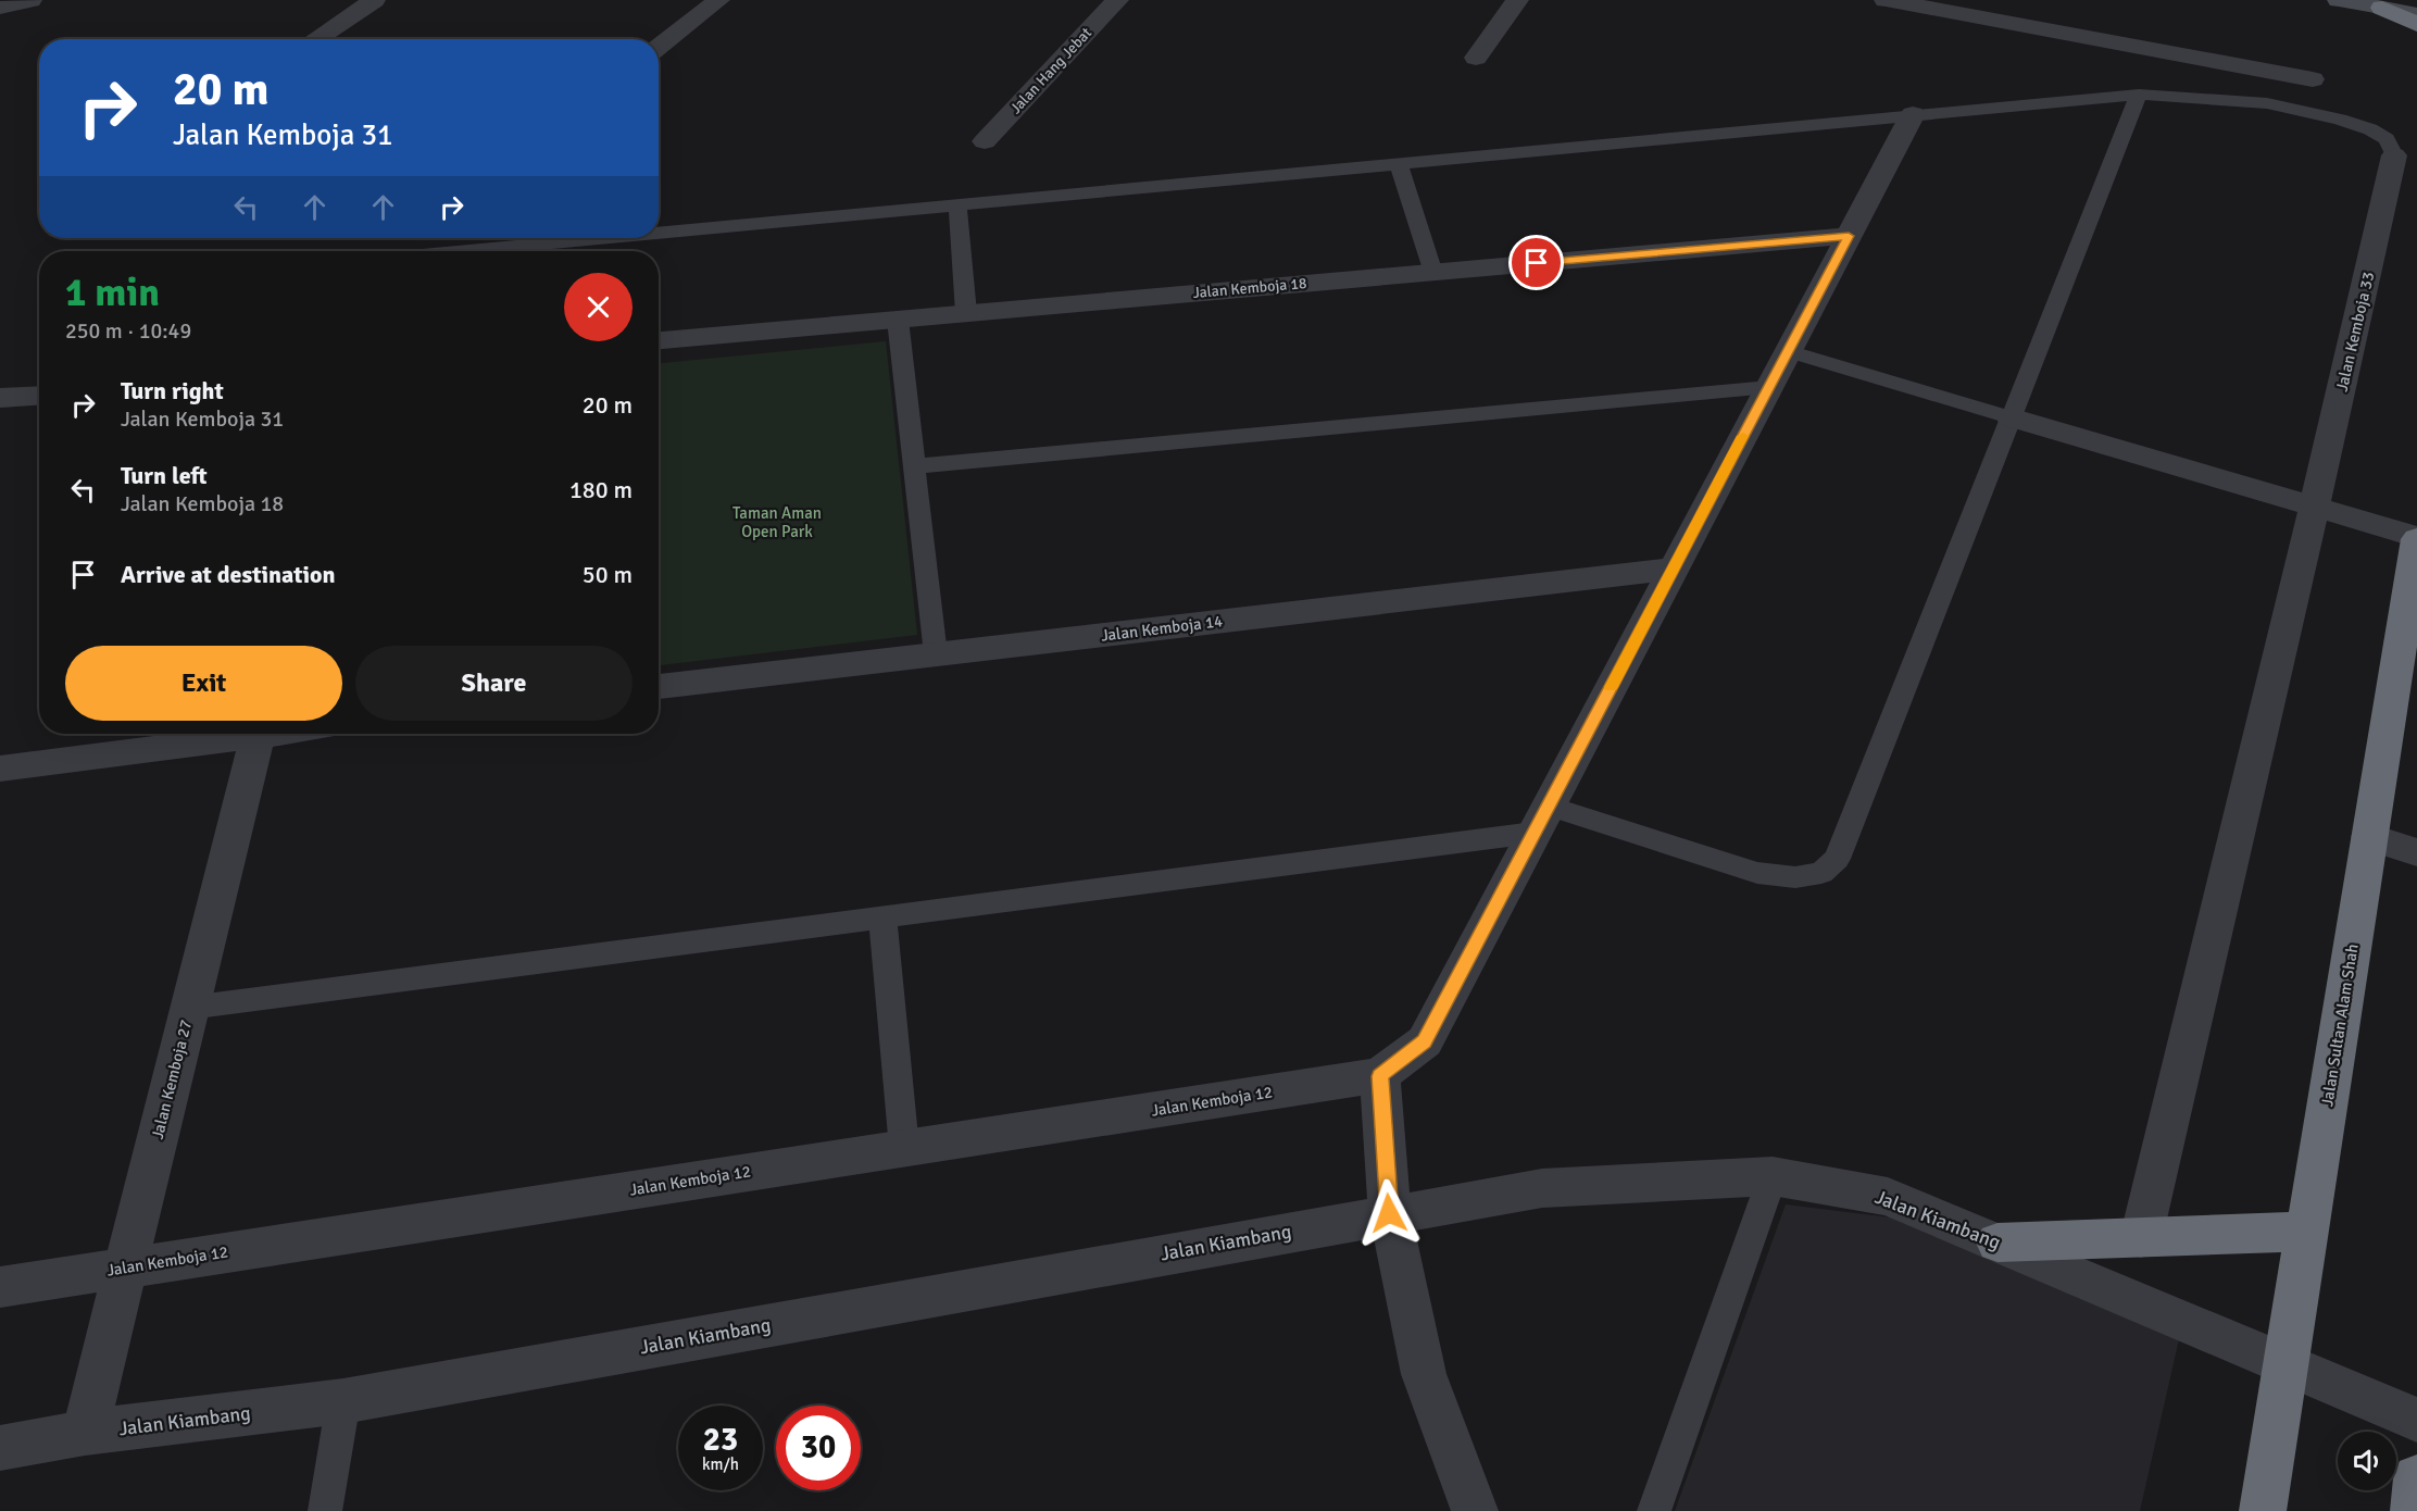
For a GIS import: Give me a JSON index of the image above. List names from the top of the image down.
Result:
{
  "streets": {
    "highway": ["Jalan Sultan Alam Shah"],
    "street": [
      "Jalan Hang Jebat",
      "Jalan Kemboja 18",
      "Jalan Kemboja 33",
      "Jalan Kemboja 14",
      "Jalan Kemboja 27",
      "Jalan Kemboja 12",
      "Jalan Kiambang"
    ]
  },
  "crossings": [
    ["Jalan Sultan Alam Shah", "Jalan Kiambang"],
    ["Jalan Kemboja 27", "Jalan Kemboja 12"],
    ["Jalan Kemboja 27", "Jalan Kiambang"]
  ],
  "parks": ["Taman Aman Open Park"],
  "page": {
    "turn": ["20 m", "Jalan Kemboja 31"],
    "heading": ["1 min", "250 m · 10:49"],
    "list": [
      {
        "name": "Turn right",
        "note": "Jalan Kemboja 31",
        "value": "20 m"
      },
      {
        "name": "Turn left",
        "note": "Jalan Kemboja 18",
        "value": "180 m"
      },
      {
        "name": "Arrive at destination",
        "value": "50 m"
      }
    ],
    "buttons": ["Exit", "Share"],
    "speed": "23 km/h",
    "limit": "30"
  }
}
